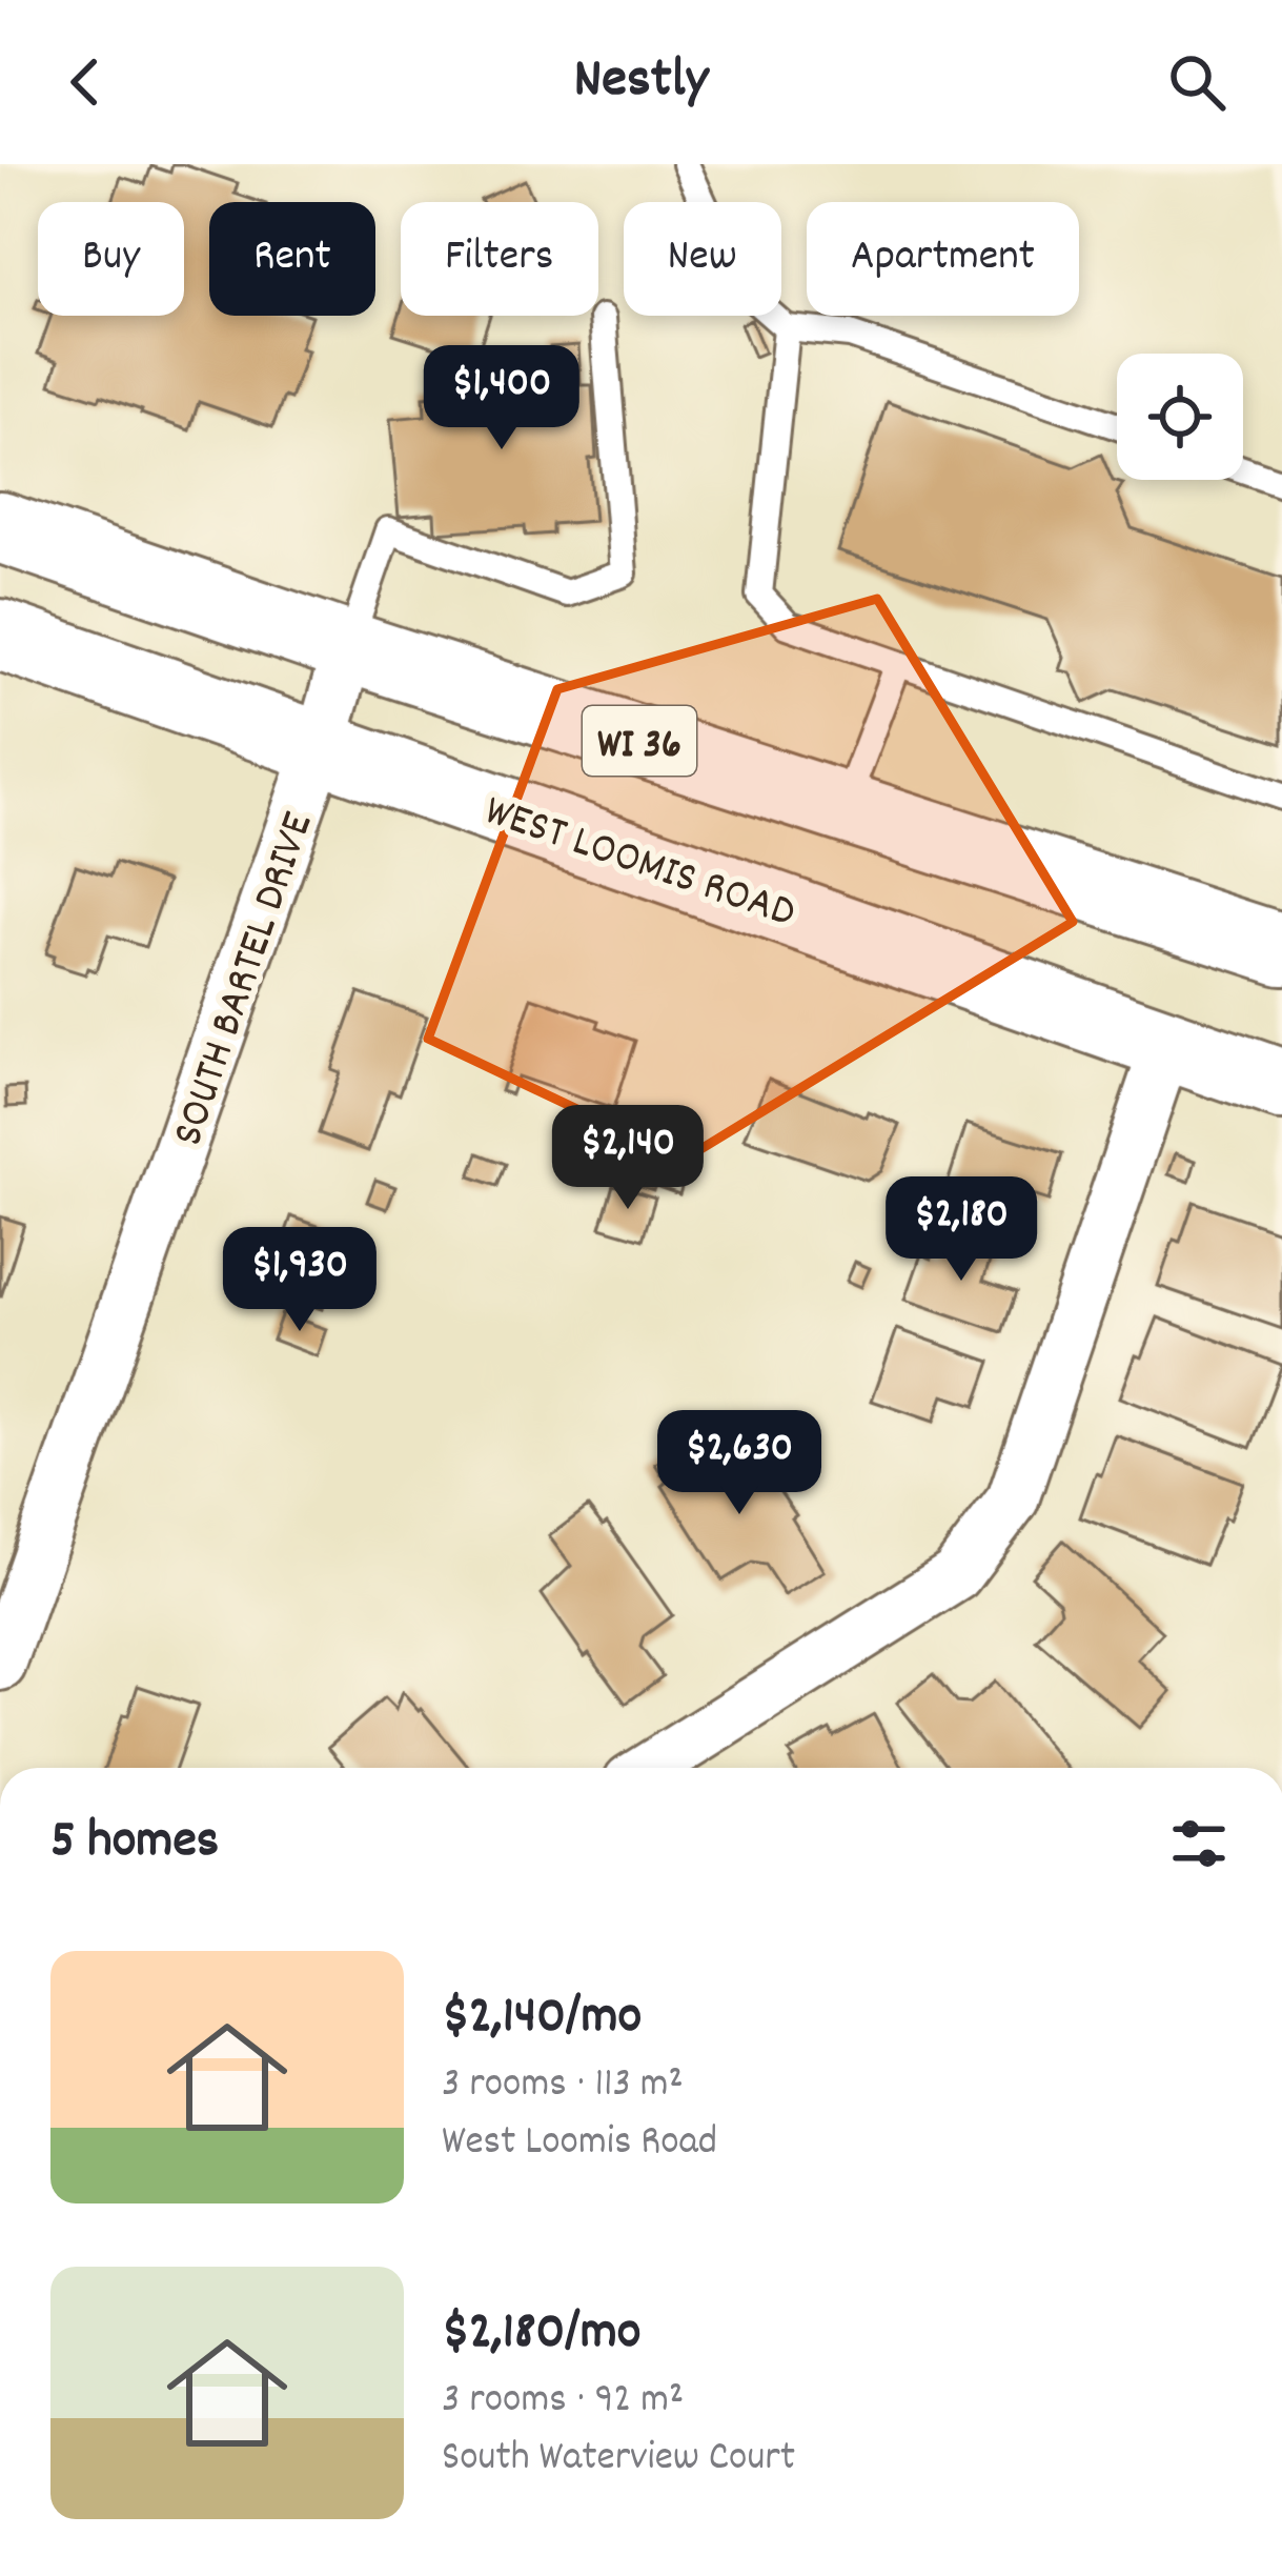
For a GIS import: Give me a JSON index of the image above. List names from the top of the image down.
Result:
{
  "streets": {
    "main road": ["WI 36", "WEST LOOMIS ROAD"],
    "street": ["SOUTH BARTEL DRIVE"]
  },
  "crossings": [
    ["WI 36", "SOUTH BARTEL DRIVE"],
    ["WEST LOOMIS ROAD", "SOUTH BARTEL DRIVE"]
  ],
  "page": {
    "header": "Nestly",
    "chip": [
      "Buy",
      "Rent",
      "Filters",
      "New",
      "Apartment"
    ],
    "price": [
      "$1,400",
      "$2,140",
      "$2,180",
      "$1,930",
      "$2,630"
    ],
    "heading": "5 homes",
    "list": [
      {
        "name": "$2,140/mo",
        "note": "3 rooms · 113 m² · West Loomis Road"
      },
      {
        "name": "$2,180/mo",
        "note": "3 rooms · 92 m² · South Waterview Court"
      }
    ]
  }
}
